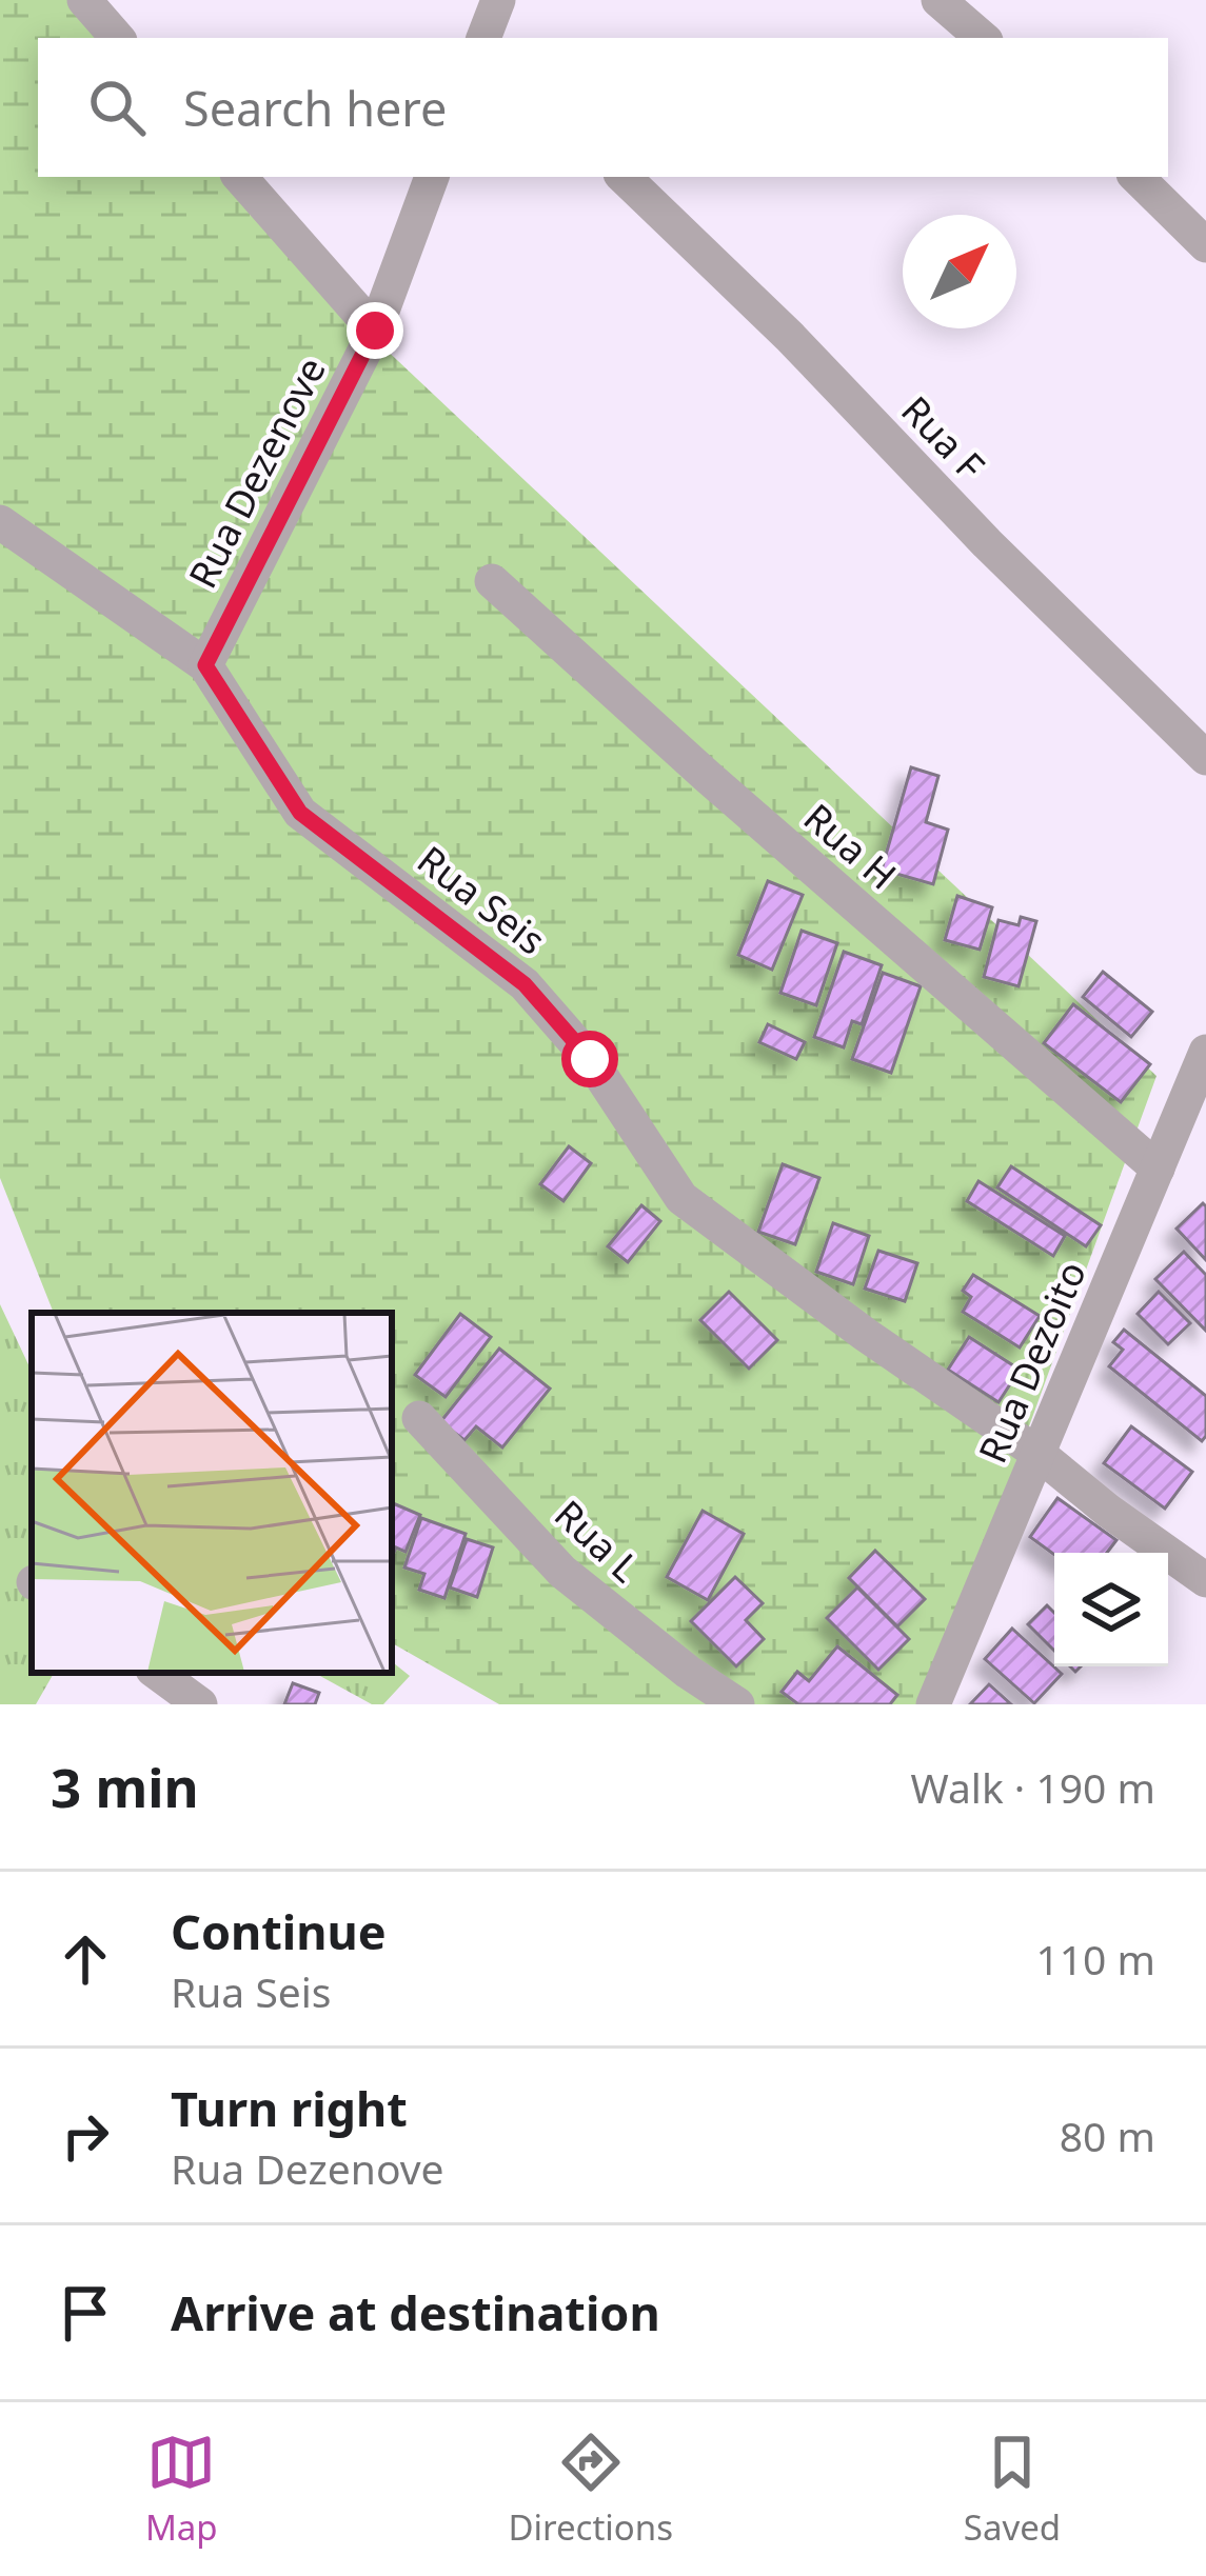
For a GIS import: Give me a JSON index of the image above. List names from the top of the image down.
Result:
{
  "streets": {
    "street": [
      "Rua F",
      "Rua Dezenove",
      "Rua H",
      "Rua Seis",
      "Rua Dezoito",
      "Rua L"
    ]
  },
  "crossings": [
    ["Rua Dezenove", "Rua Seis"],
    ["Rua H", "Rua Dezoito"],
    ["Rua Seis", "Rua Dezoito"]
  ],
  "north": "top right",
  "page": {
    "search": "Search here",
    "heading": ["3 min", "Walk · 190 m"],
    "list": [
      ["Continue", "Rua Seis", "110 m"],
      ["Turn right", "Rua Dezenove", "80 m"],
      "Arrive at destination"
    ],
    "nav": ["Map", "Directions", "Saved"]
  }
}
